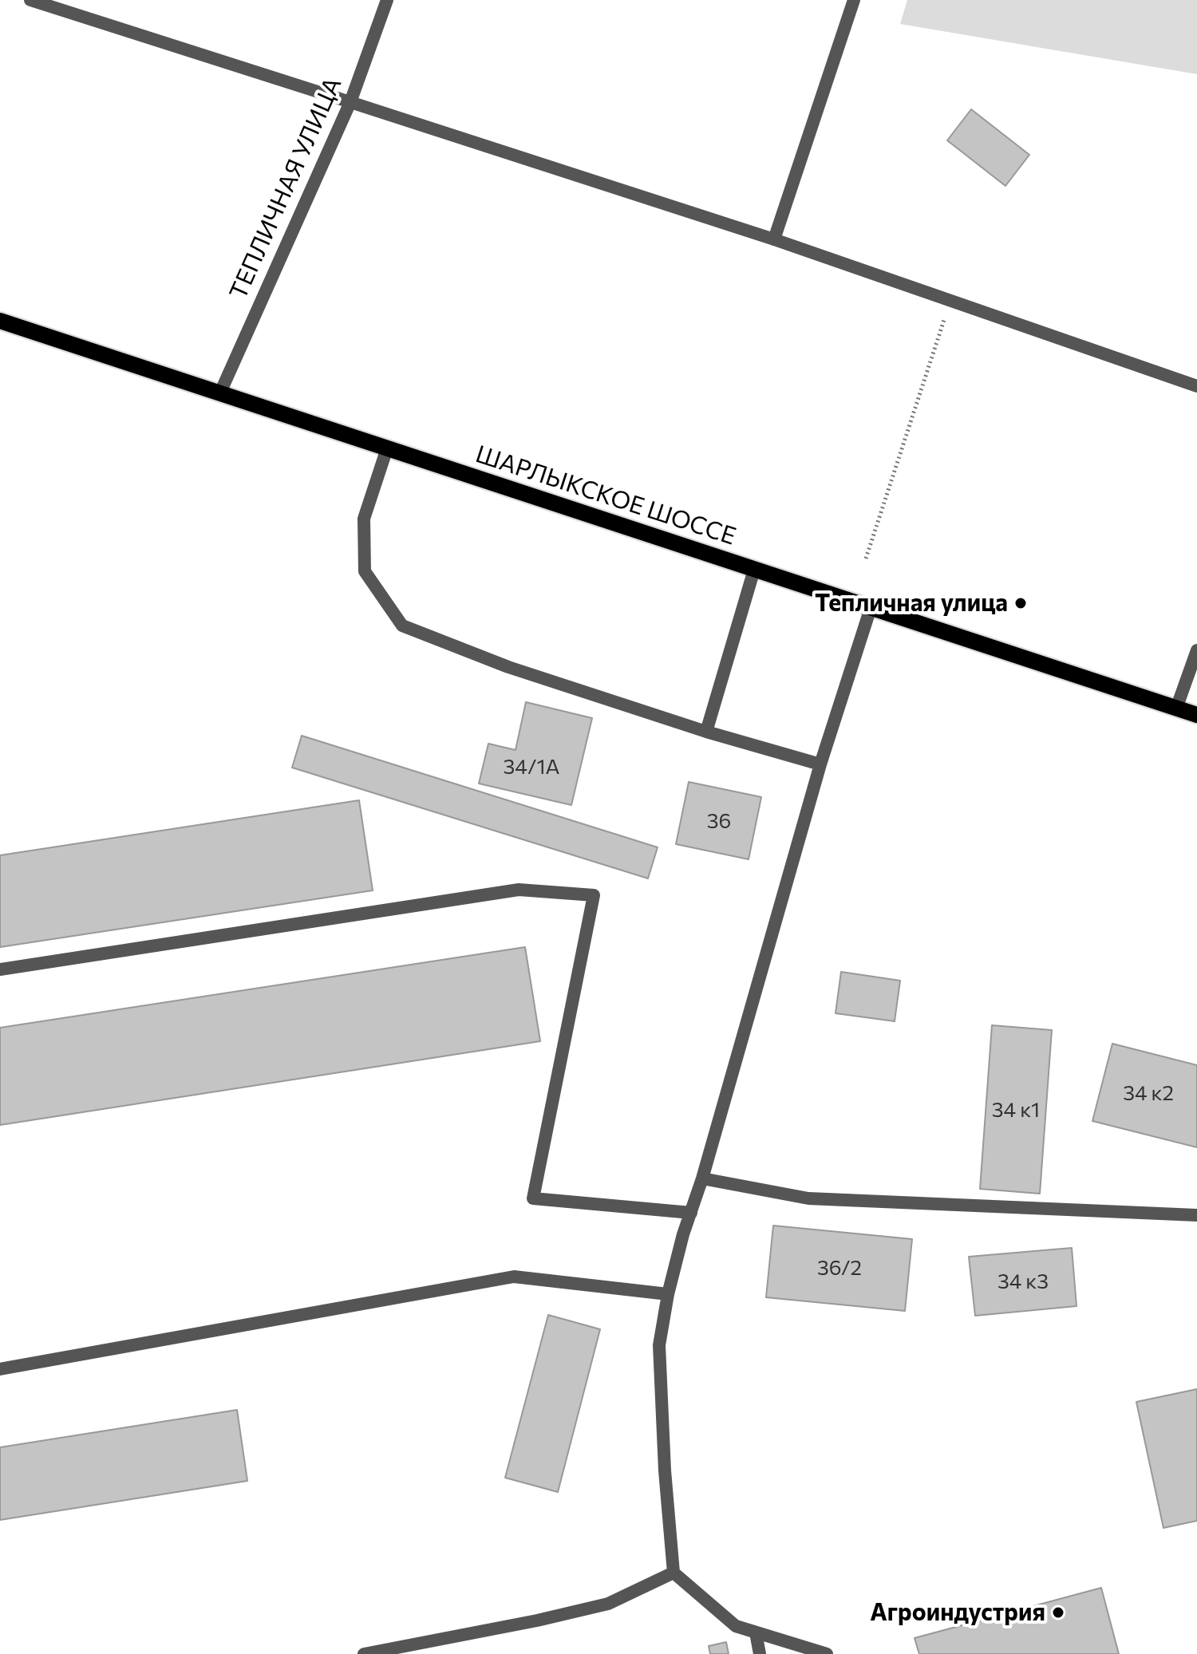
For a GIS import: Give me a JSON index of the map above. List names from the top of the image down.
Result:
{
  "streets": {
    "main road": ["ШАРЛЫКСКОЕ ШОССЕ"],
    "street": ["ТЕПЛИЧНАЯ УЛИЦА"]
  },
  "crossings": [
    ["ТЕПЛИЧНАЯ УЛИЦА", "ШАРЛЫКСКОЕ ШОССЕ"]
  ],
  "places": ["Тепличная улица", "Агроиндустрия"],
  "house_numbers": [
    "34/1А",
    "36",
    "34 к2",
    "34 к1",
    "36/2",
    "34 к3"
  ]
}
